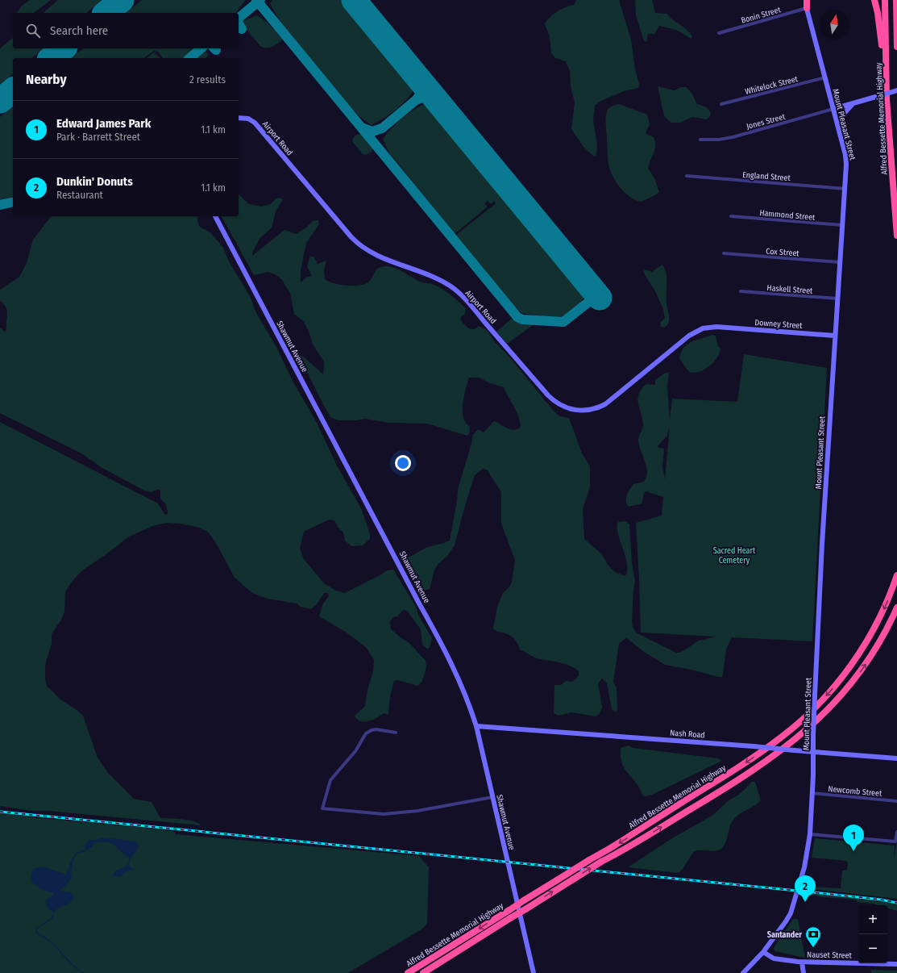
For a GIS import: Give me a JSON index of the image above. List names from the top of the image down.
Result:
{
  "streets": {
    "highway": ["Alfred Bessette Memorial Highway"],
    "street": [
      "Bonin Street",
      "Whitelock Street",
      "Jones Street",
      "Mount Pleasant Street",
      "Airport Road",
      "England Street",
      "Hammond Street",
      "Cox Street",
      "Haskell Street",
      "Downey Street",
      "Shawmut Avenue",
      "Nash Road",
      "Newcomb Street",
      "Nauset Street"
    ]
  },
  "crossings": [
    ["Bonin Street", "Mount Pleasant Street"],
    ["Whitelock Street", "Mount Pleasant Street"],
    ["Jones Street", "Mount Pleasant Street"],
    ["Mount Pleasant Street", "England Street"],
    ["Mount Pleasant Street", "Hammond Street"],
    ["Mount Pleasant Street", "Cox Street"],
    ["Mount Pleasant Street", "Haskell Street"],
    ["Mount Pleasant Street", "Downey Street"],
    ["Mount Pleasant Street", "Nash Road"],
    ["Mount Pleasant Street", "Newcomb Street"],
    ["Mount Pleasant Street", "Nauset Street"],
    ["Airport Road", "Downey Street"],
    ["Shawmut Avenue", "Nash Road"]
  ],
  "parks": ["Sacred Heart Cemetery"],
  "places": {
    "bank": ["Santander"]
  },
  "north": "top",
  "page": {
    "search": "Search here",
    "heading": ["Nearby", "2 results"],
    "list": [
      {
        "mark": "1",
        "name": "Edward James Park",
        "note": "Park · Barrett Street",
        "value": "1.1 km"
      },
      {
        "mark": "2",
        "name": "Dunkin' Donuts",
        "note": "Restaurant",
        "value": "1.1 km"
      }
    ],
    "pins": ["1", "2"],
    "map_buttons": ["+", "−"]
  }
}
